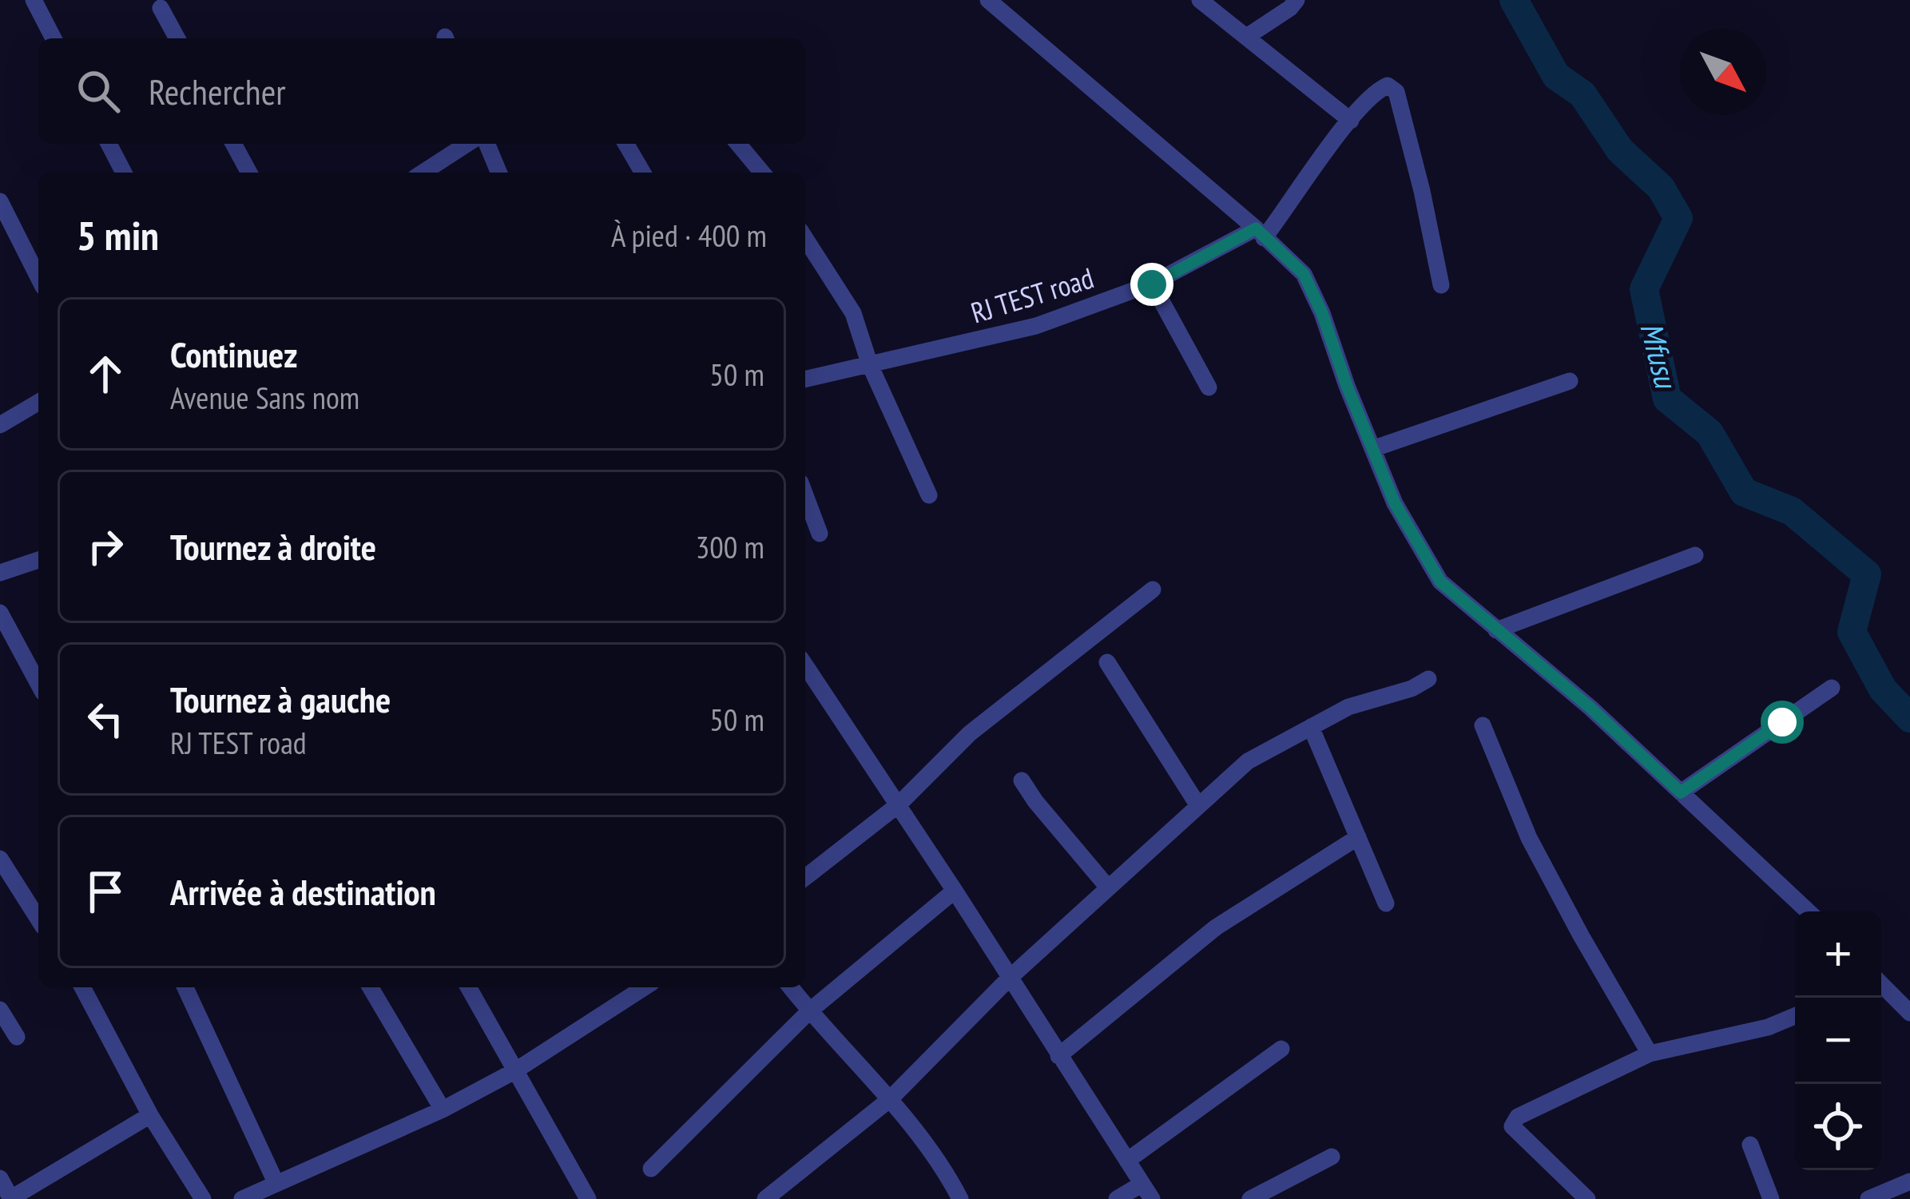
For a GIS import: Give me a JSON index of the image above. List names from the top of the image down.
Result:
{
  "streets": {
    "street": ["RJ TEST road"]
  },
  "water": ["Mfusu"],
  "north": "bottom right",
  "page": {
    "search": "Rechercher",
    "heading": ["5 min", "À pied · 400 m"],
    "list": [
      ["Continuez", "Avenue Sans nom", "50 m"],
      ["Tournez à droite", "300 m"],
      ["Tournez à gauche", "RJ TEST road", "50 m"],
      "Arrivée à destination"
    ],
    "map_buttons": ["+", "−"]
  }
}
